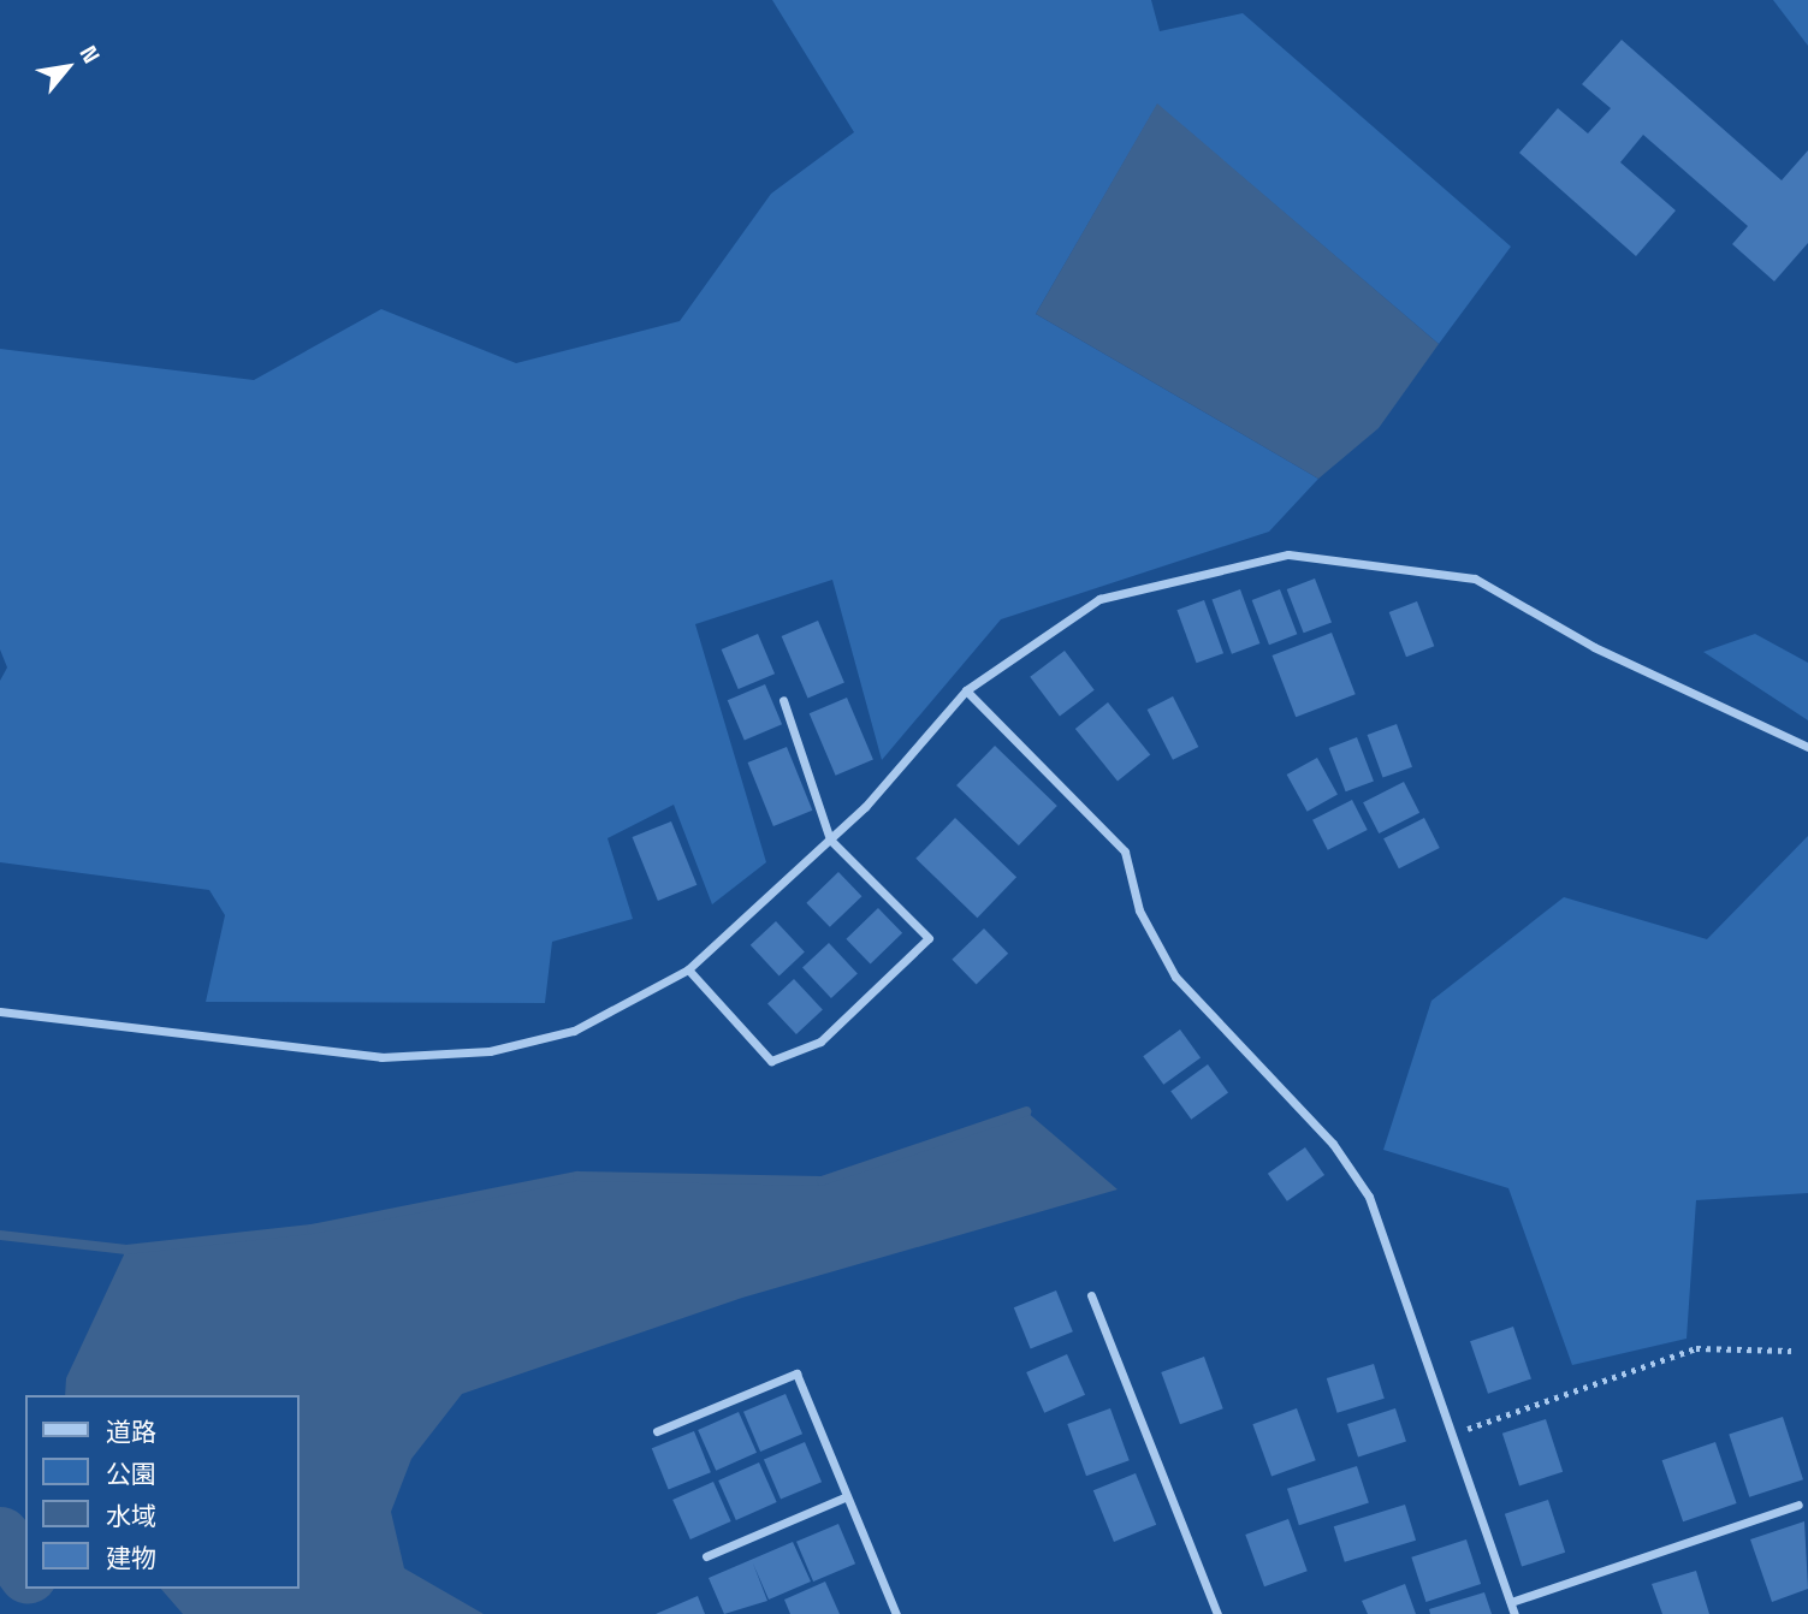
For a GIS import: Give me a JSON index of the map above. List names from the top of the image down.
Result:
{
  "legend": [
    "道路",
    "公園",
    "水域",
    "建物"
  ],
  "north": "top right"
}
